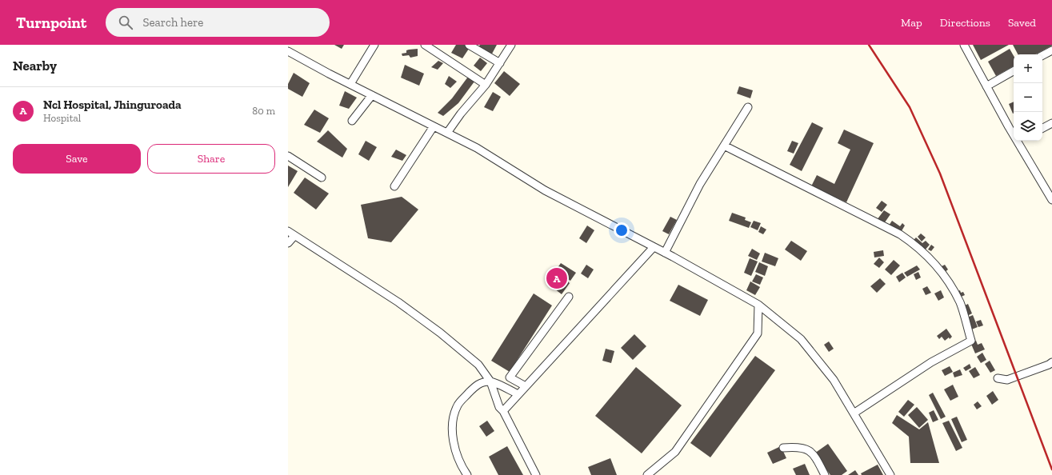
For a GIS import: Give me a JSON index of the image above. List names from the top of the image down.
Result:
{
  "page": {
    "header": "Turnpoint",
    "search": "Search here",
    "nav": ["Map", "Directions", "Saved"],
    "heading": "Nearby",
    "map_buttons": ["+", "−"],
    "list": [
      {
        "mark": "A",
        "name": "Ncl Hospital, Jhinguroada",
        "note": "Hospital",
        "value": "80 m"
      }
    ],
    "buttons": ["Save", "Share"],
    "pins": "A"
  }
}
